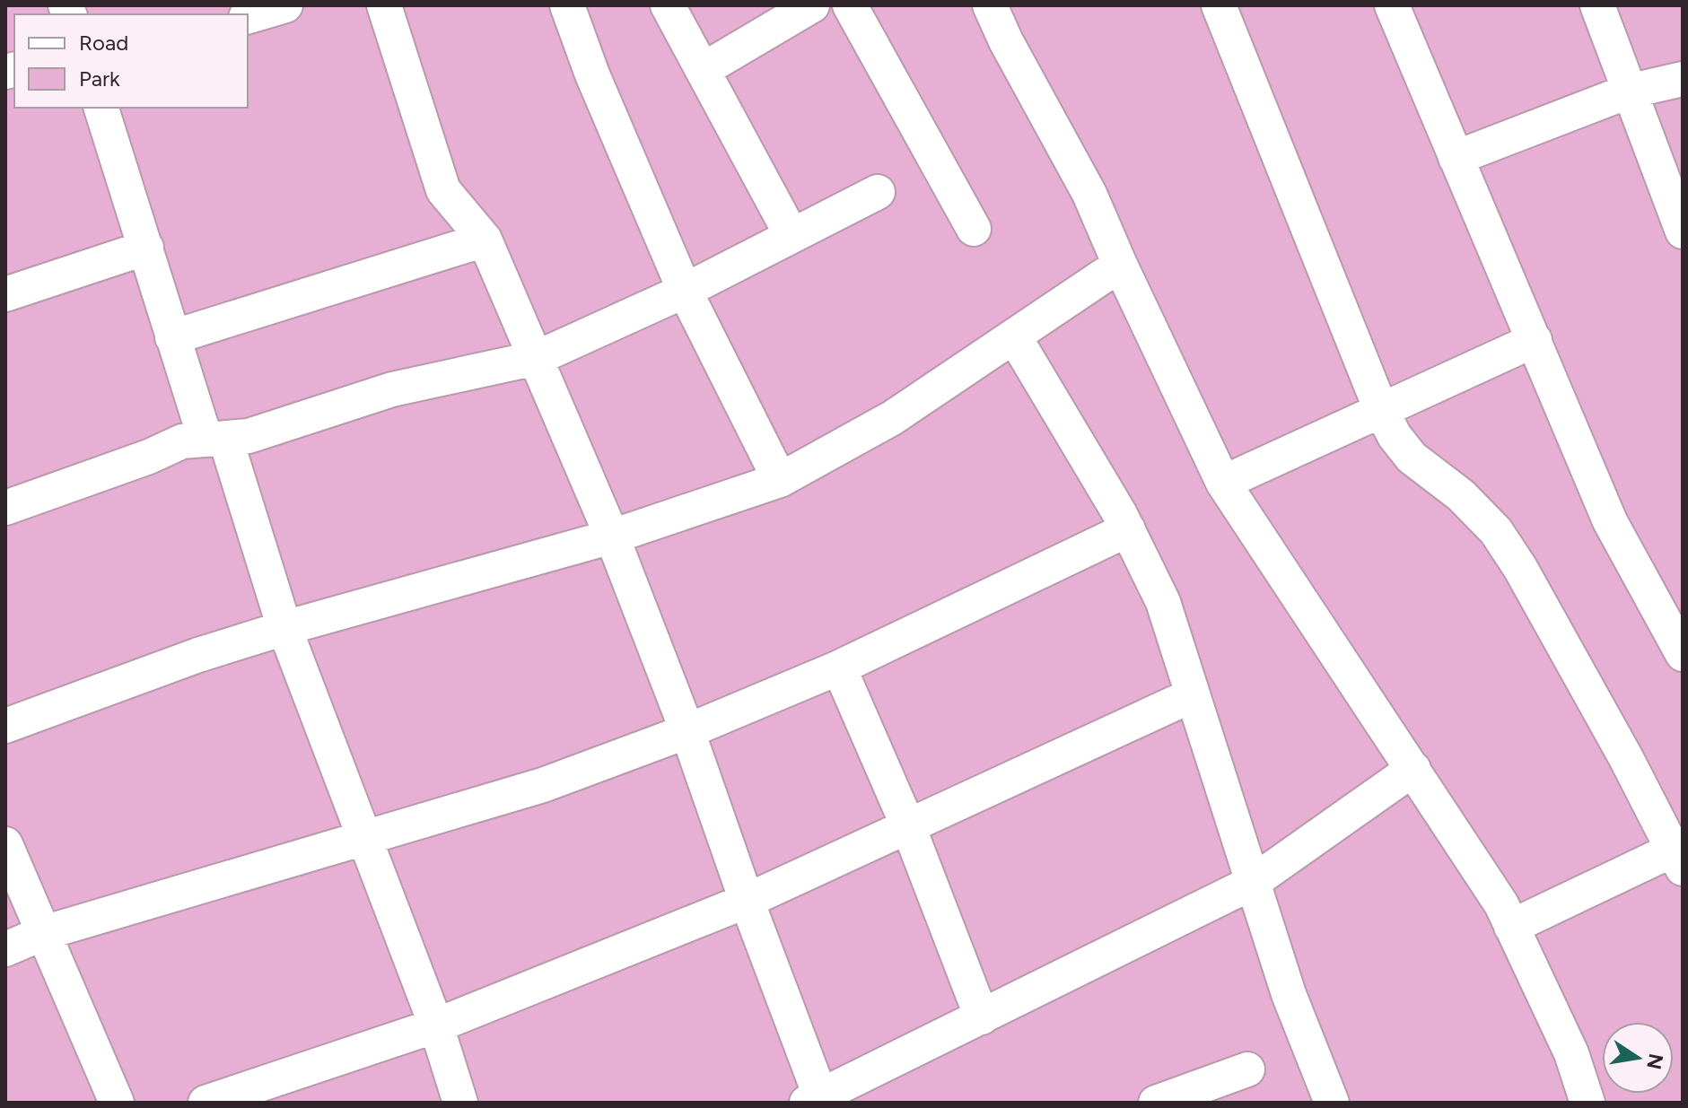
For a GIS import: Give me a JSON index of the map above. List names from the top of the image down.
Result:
{
  "legend": ["Road", "Park"],
  "north": "right"
}
